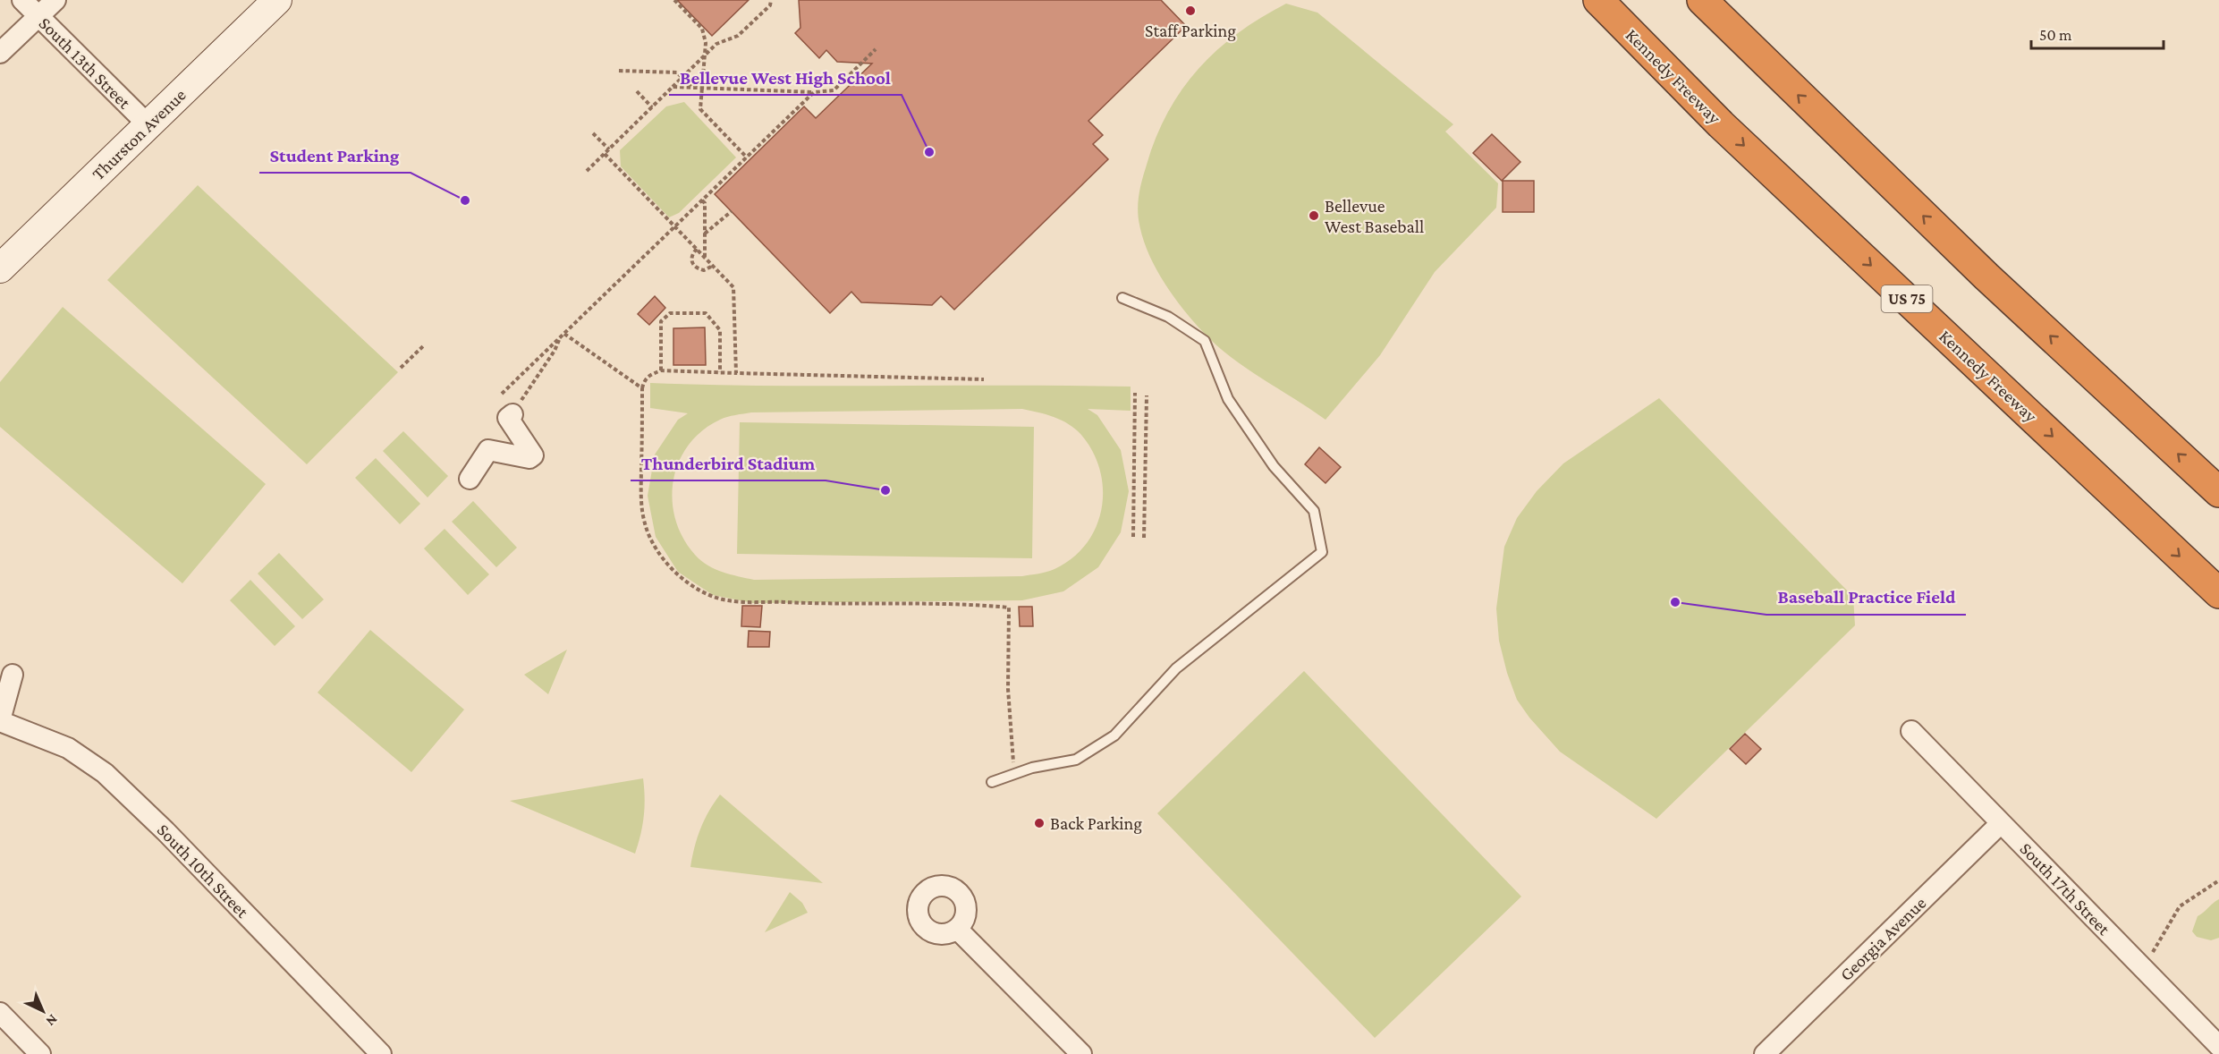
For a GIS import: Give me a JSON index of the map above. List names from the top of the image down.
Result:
{
  "streets": {
    "highway": ["Kennedy Freeway", "US 75"],
    "street": [
      "South 13th Street",
      "Thurston Avenue",
      "South 10th Street",
      "South 17th Street",
      "Georgia Avenue"
    ]
  },
  "crossings": [
    ["South 13th Street", "Thurston Avenue"],
    ["South 17th Street", "Georgia Avenue"]
  ],
  "places": [
    "Staff Parking",
    "Bellevue West High School",
    "Student Parking",
    "Bellevue West Baseball",
    "Thunderbird Stadium",
    "Baseball Practice Field",
    "Back Parking"
  ],
  "scale_bar": "50 m",
  "north": "bottom right"
}
